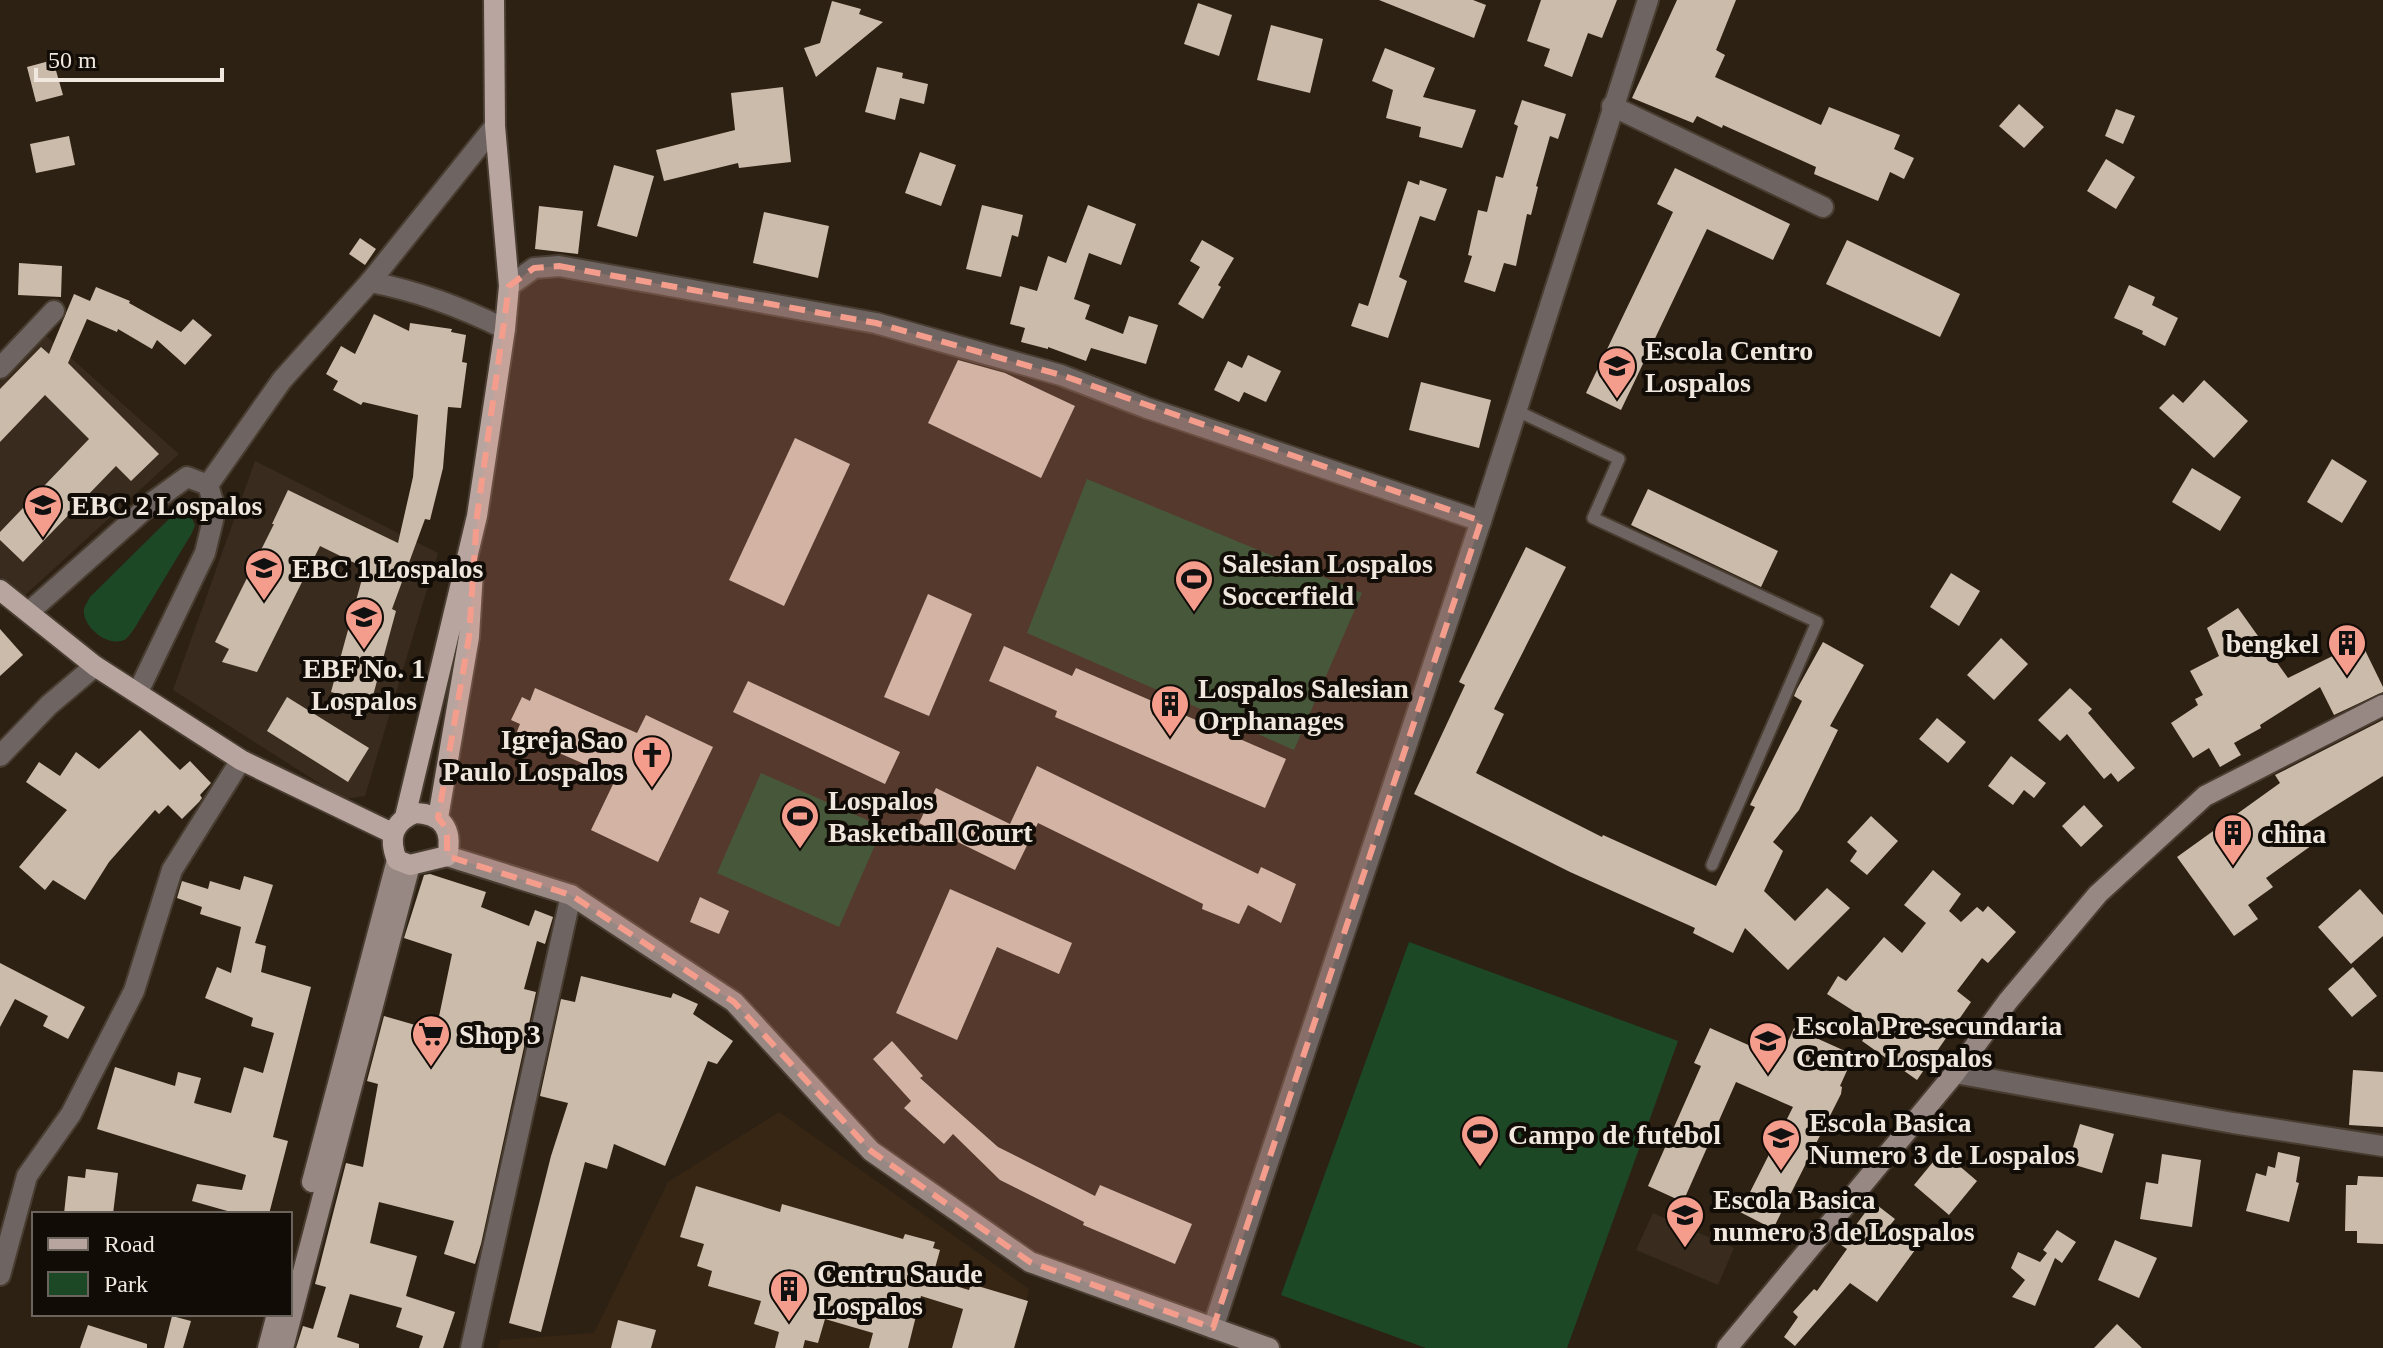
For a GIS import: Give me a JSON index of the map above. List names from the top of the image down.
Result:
{
  "places": {
    "school or university": [
      "Escola Centro Lospalos",
      "EBC 2 Lospalos",
      "EBC 1 Lospalos",
      "EBF No. 1 Lospalos",
      "Escola Pre-secundaria Centro Lospalos",
      "Escola Basica Numero 3 de Lospalos",
      "Escola Basica numero 3 de Lospalos"
    ],
    "sports": ["Salesian Lospalos Soccerfield", "Lospalos Basketball Court", "Campo de futebol"],
    "building": [
      "bengkel",
      "Lospalos Salesian Orphanages",
      "china",
      "Centru Saude Lospalos"
    ],
    "church": ["Igreja Sao Paulo Lospalos"],
    "supermarket": ["Shop 3"]
  },
  "legend": ["Road", "Park"],
  "scale_bar": "50 m"
}
